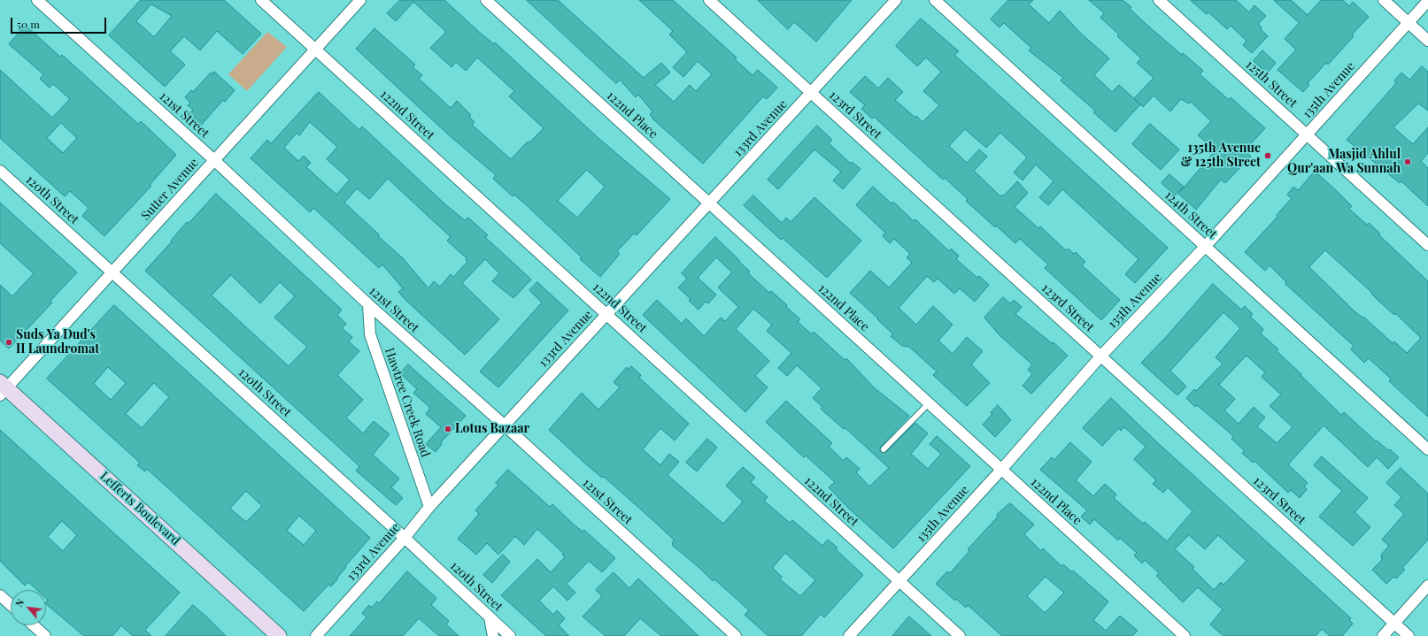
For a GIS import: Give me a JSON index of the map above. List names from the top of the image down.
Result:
{
  "streets": {
    "main road": ["Lefferts Boulevard"],
    "street": [
      "125th Street",
      "135th Avenue",
      "121st Street",
      "122nd Street",
      "122nd Place",
      "123rd Street",
      "133rd Avenue",
      "Sutter Avenue",
      "120th Street",
      "124th Street",
      "Hawtree Creek Road"
    ]
  },
  "crossings": [
    ["125th Street", "135th Avenue"],
    ["135th Avenue", "122nd Street"],
    ["135th Avenue", "122nd Place"],
    ["135th Avenue", "123rd Street"],
    ["135th Avenue", "124th Street"],
    ["121st Street", "133rd Avenue"],
    ["121st Street", "Sutter Avenue"],
    ["121st Street", "Hawtree Creek Road"],
    ["122nd Street", "133rd Avenue"],
    ["122nd Street", "Sutter Avenue"],
    ["122nd Place", "133rd Avenue"],
    ["123rd Street", "133rd Avenue"],
    ["133rd Avenue", "120th Street"],
    ["133rd Avenue", "Hawtree Creek Road"],
    ["Sutter Avenue", "120th Street"],
    ["Sutter Avenue", "Lefferts Boulevard"]
  ],
  "places": [
    "135th Avenue & 125th Street",
    "Masjid Ahlul Qur'aan Wa Sunnah",
    "Suds Ya Dud's II Laundromat",
    "Lotus Bazaar"
  ],
  "scale_bar": "50 m",
  "north": "top left"
}
